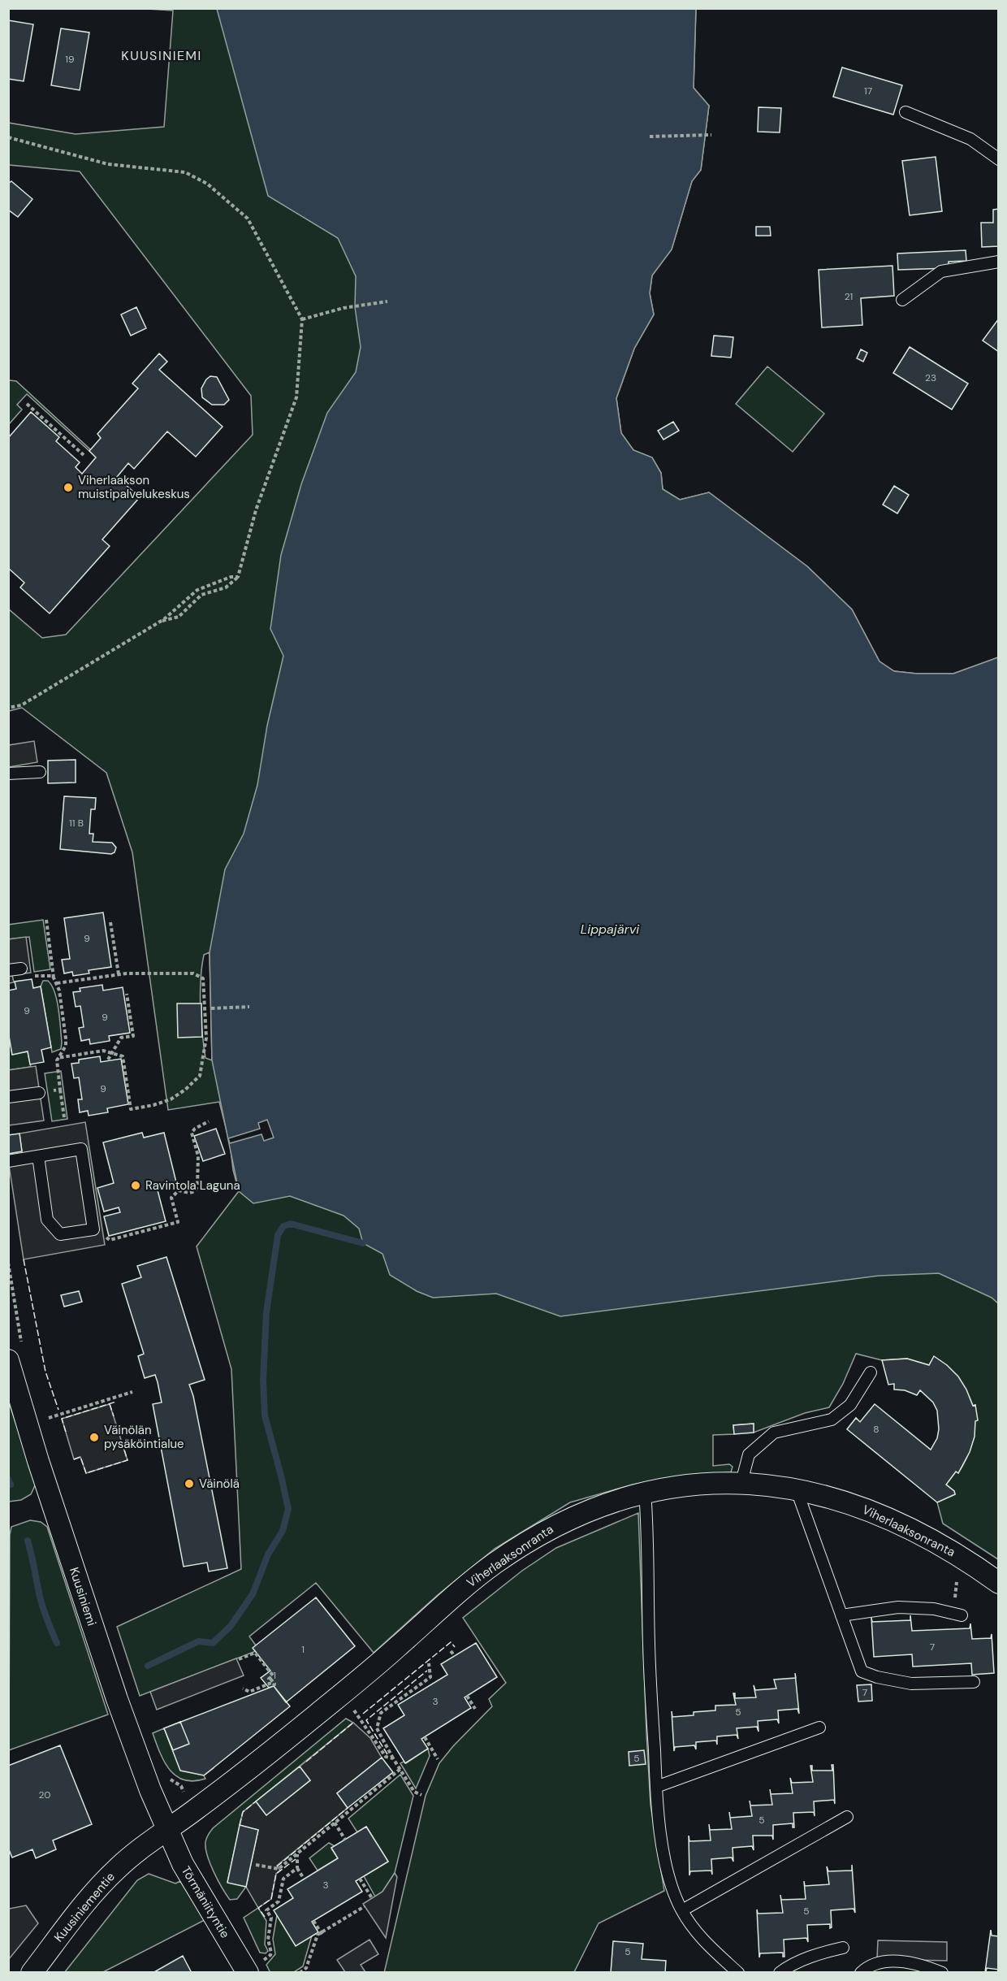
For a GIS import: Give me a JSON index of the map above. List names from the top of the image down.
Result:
{
  "streets": {
    "street": [
      "Viherlaaksonranta",
      "Kuusiniemi",
      "Törmäniityntie",
      "Kuusiniementie"
    ]
  },
  "crossings": [
    ["Viherlaaksonranta", "Kuusiniemi"],
    ["Viherlaaksonranta", "Törmäniityntie"],
    ["Viherlaaksonranta", "Kuusiniementie"],
    ["Kuusiniemi", "Törmäniityntie"],
    ["Kuusiniemi", "Kuusiniementie"],
    ["Törmäniityntie", "Kuusiniementie"]
  ],
  "districts": ["KUUSINIEMI"],
  "water": ["Lippajärvi"],
  "places": [
    "Viherlaakson muistipalvelukeskus",
    "Ravintola Laguna",
    "Väinölän pysäköintialue",
    "Väinölä"
  ],
  "house_numbers": [
    "19",
    "17",
    "21",
    "23",
    "11 B",
    "9",
    "9",
    "9",
    "9",
    "8",
    "7",
    "1",
    "1",
    "7",
    "3",
    "5",
    "5",
    "20",
    "5",
    "3",
    "5",
    "5"
  ]
}
